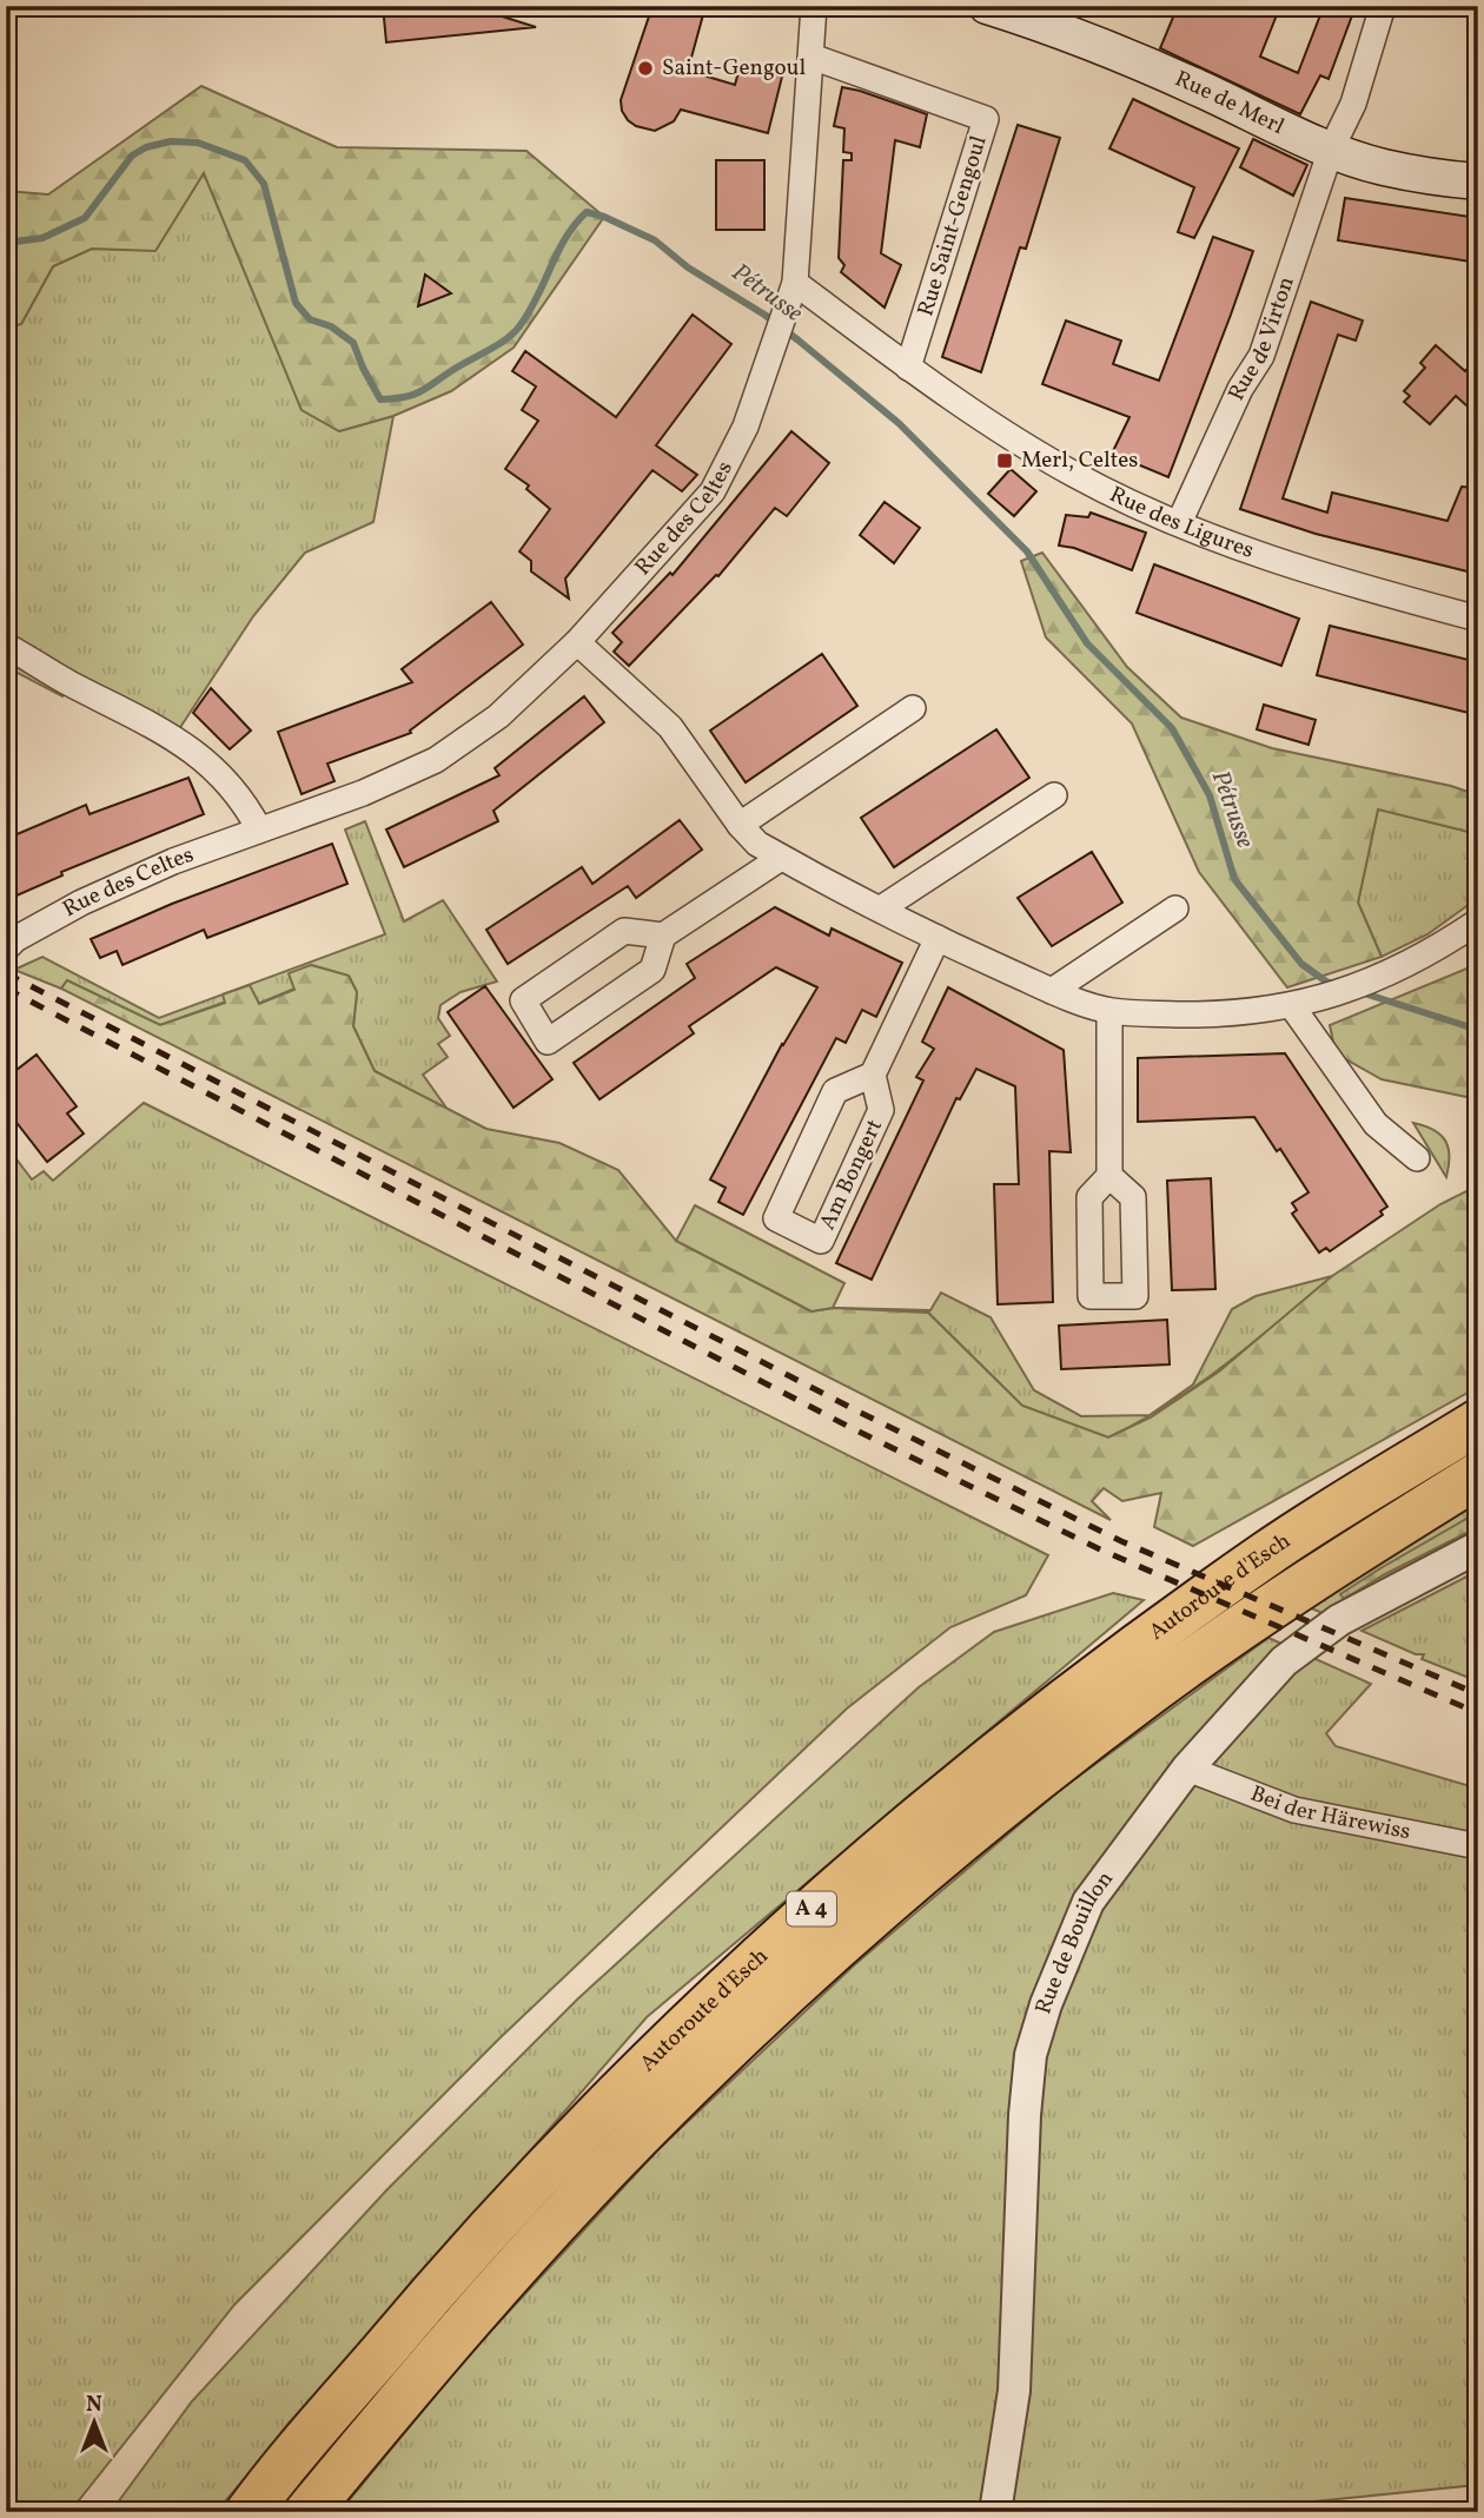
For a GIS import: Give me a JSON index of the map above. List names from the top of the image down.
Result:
{
  "streets": {
    "highway": ["Autoroute d'Esch", "A 4"],
    "main road": ["Rue de Merl"],
    "street": [
      "Rue Saint-Gengoul",
      "Rue de Virton",
      "Rue des Celtes",
      "Rue des Ligures",
      "Am Bongert",
      "Bei der Härewiss",
      "Rue de Bouillon"
    ]
  },
  "crossings": [
    ["Rue de Merl", "Rue de Virton"],
    ["Rue Saint-Gengoul", "Rue des Celtes"],
    ["Rue Saint-Gengoul", "Rue des Ligures"],
    ["Rue de Virton", "Rue des Ligures"],
    ["Rue des Celtes", "Rue des Ligures"],
    ["Bei der Härewiss", "Rue de Bouillon"]
  ],
  "water": ["Pétrusse"],
  "places": {
    "other": ["Saint-Gengoul"],
    "transit": ["Merl, Celtes"]
  },
  "north": "top"
}
